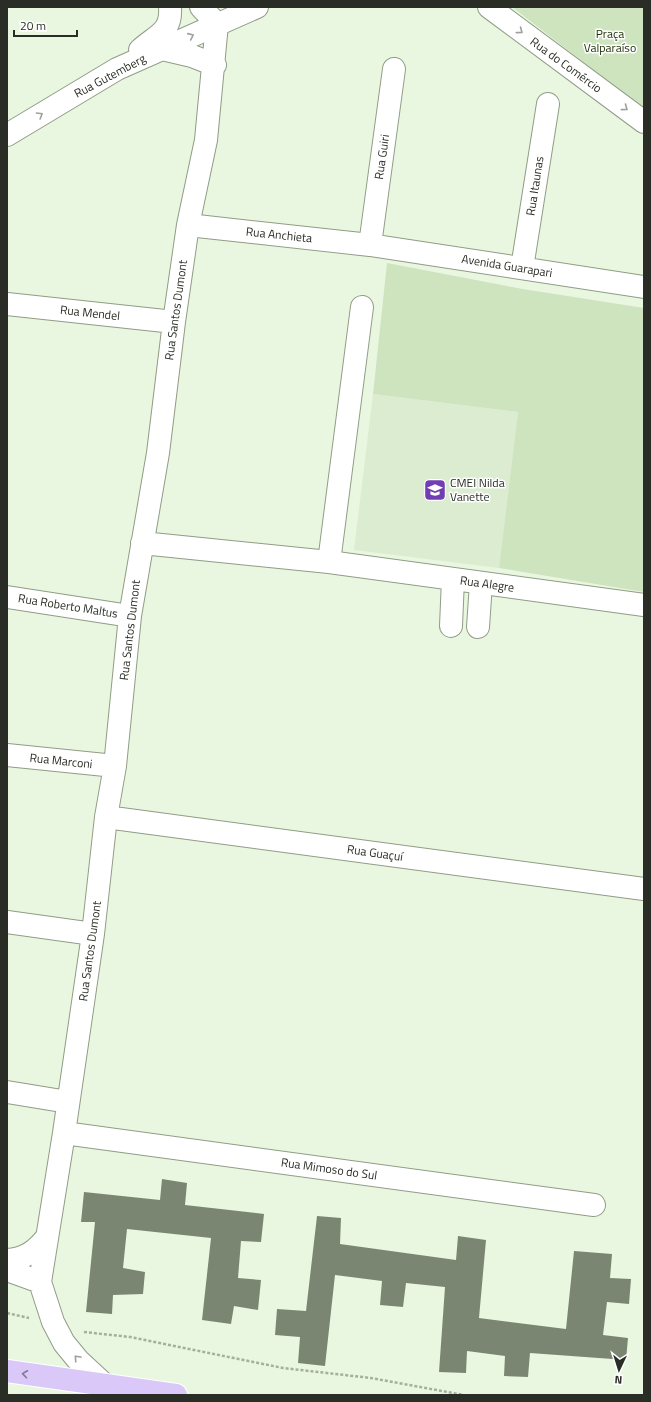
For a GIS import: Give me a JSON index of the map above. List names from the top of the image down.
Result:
{
  "streets": {
    "street": [
      "Rua do Comércio",
      "Rua Gutemberg",
      "Rua Guiri",
      "Rua Itaunas",
      "Rua Anchieta",
      "Avenida Guarapari",
      "Rua Santos Dumont",
      "Rua Mendel",
      "Rua Alegre",
      "Rua Roberto Maltus",
      "Rua Marconi",
      "Rua Guaçuí",
      "Rua Mimoso do Sul"
    ]
  },
  "crossings": [
    ["Rua Gutemberg", "Rua Santos Dumont"],
    ["Rua Guiri", "Rua Anchieta"],
    ["Rua Guiri", "Avenida Guarapari"],
    ["Rua Itaunas", "Avenida Guarapari"],
    ["Rua Anchieta", "Avenida Guarapari"],
    ["Rua Anchieta", "Rua Santos Dumont"],
    ["Rua Santos Dumont", "Rua Mendel"],
    ["Rua Santos Dumont", "Rua Alegre"],
    ["Rua Santos Dumont", "Rua Roberto Maltus"],
    ["Rua Santos Dumont", "Rua Marconi"],
    ["Rua Santos Dumont", "Rua Guaçuí"],
    ["Rua Santos Dumont", "Rua Mimoso do Sul"]
  ],
  "one_way": ["Rua do Comércio", "Rua Gutemberg"],
  "parks": ["Praça Valparaíso"],
  "places": {
    "school or university": ["CMEI Nilda Vanette"]
  },
  "scale_bar": "20 m",
  "north": "bottom"
}
